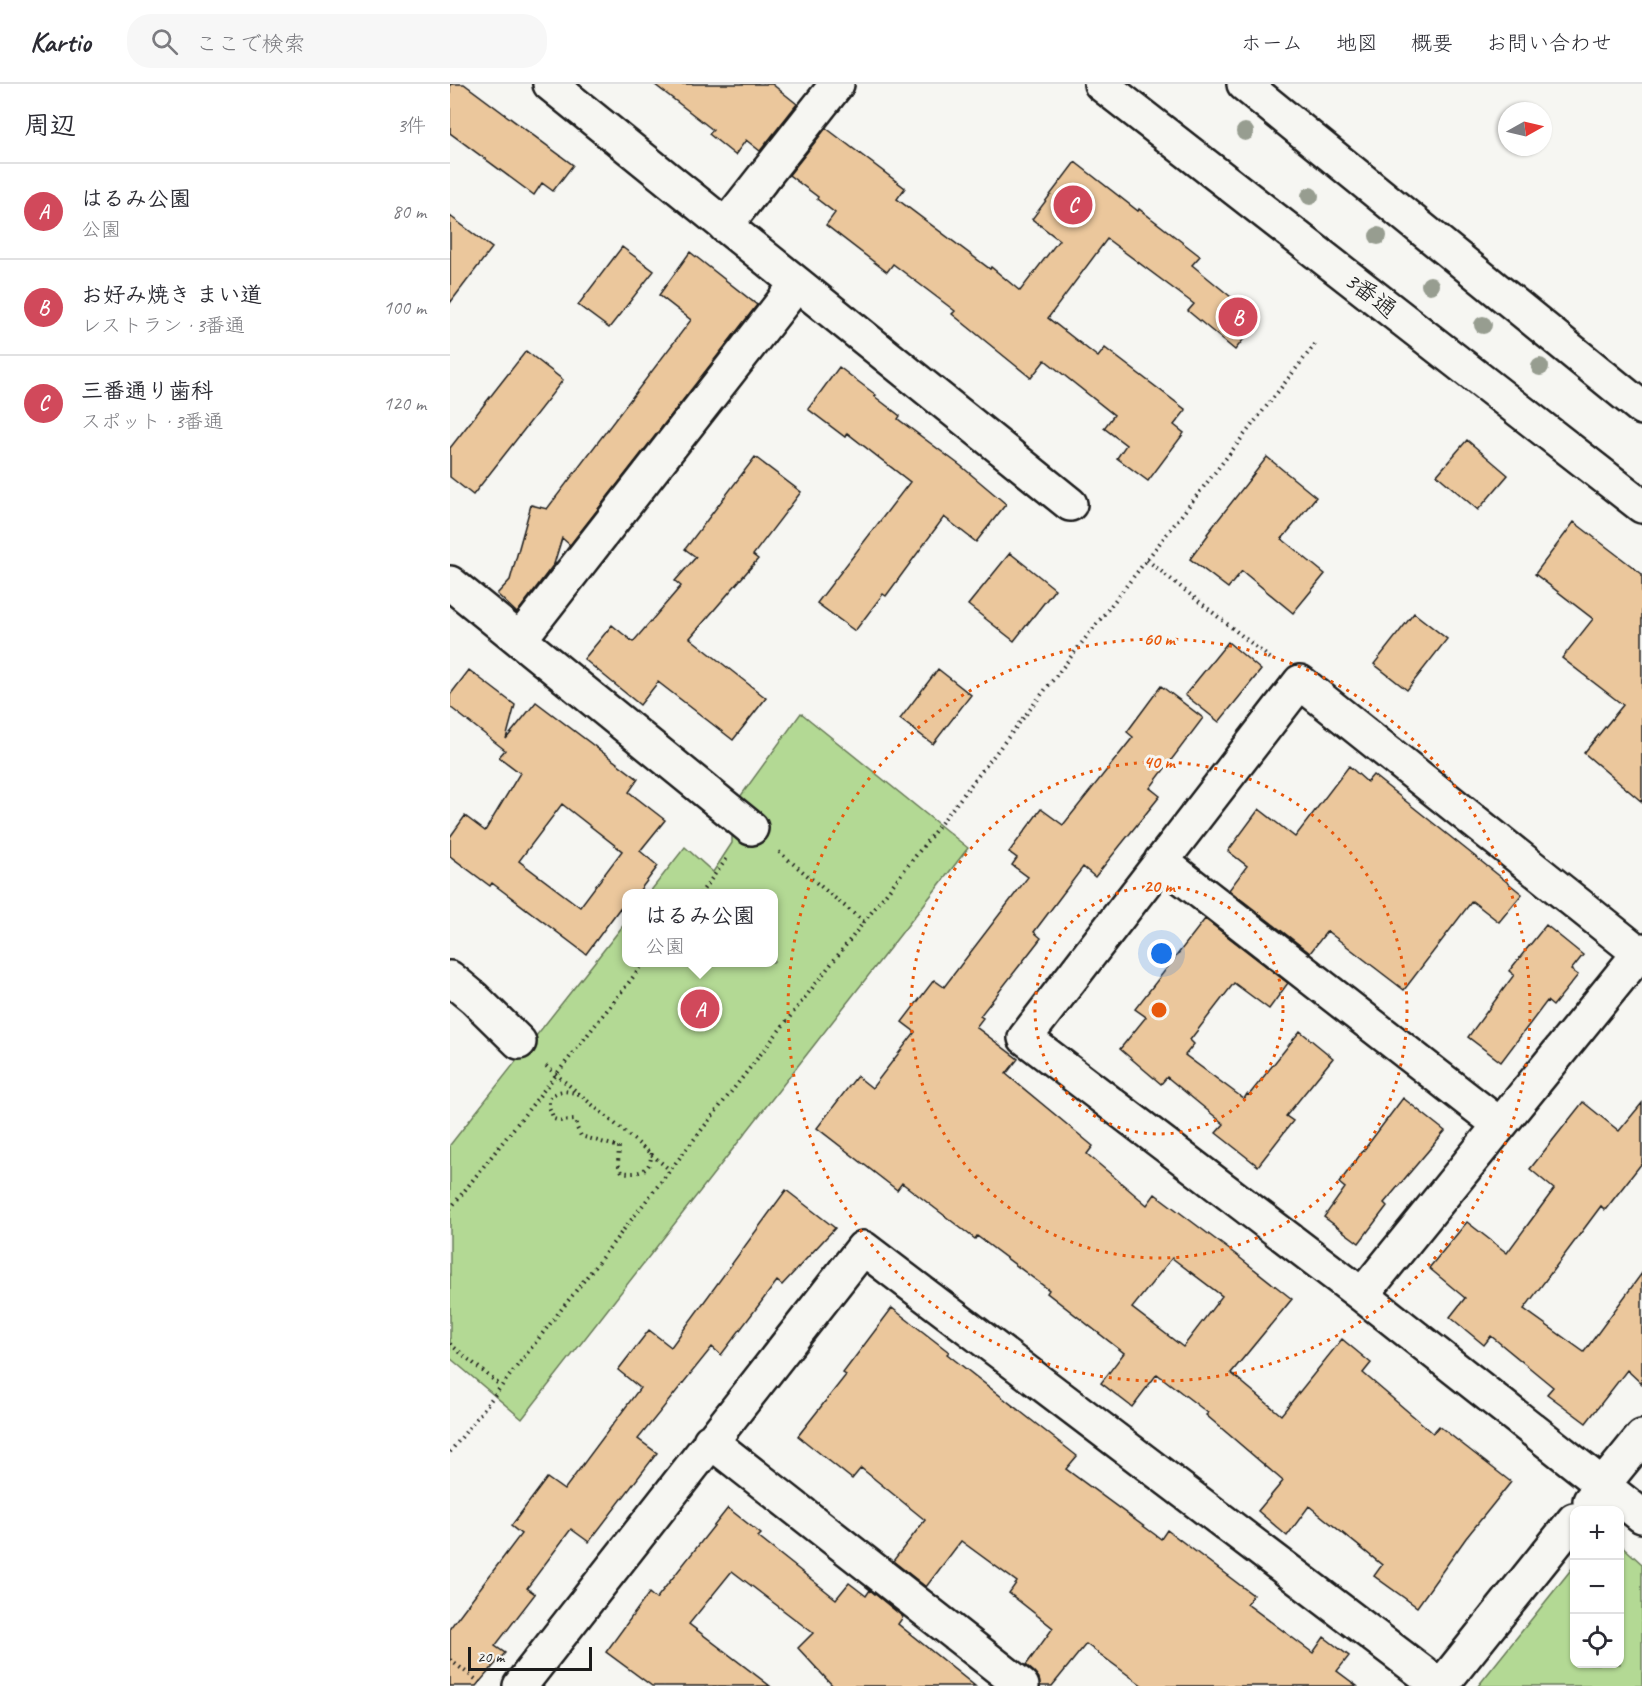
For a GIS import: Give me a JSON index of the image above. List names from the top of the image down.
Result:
{
  "streets": {
    "street": ["3番通"]
  },
  "scale_bar": "20 m",
  "north": "right",
  "page": {
    "header": "Kartio",
    "search": "ここで検索",
    "nav": [
      "ホーム",
      "地図",
      "概要",
      "お問い合わせ"
    ],
    "heading": ["周辺", "3件"],
    "list": [
      {
        "mark": "A",
        "name": "はるみ公園",
        "note": "公園",
        "value": "80 m"
      },
      {
        "mark": "B",
        "name": "お好み焼き まい道",
        "note": "レストラン · 3番通",
        "value": "100 m"
      },
      {
        "mark": "C",
        "name": "三番通り歯科",
        "note": "スポット · 3番通",
        "value": "120 m"
      }
    ],
    "pins": ["C", "B", "A"],
    "popup": ["はるみ公園", "公園"],
    "map_buttons": ["+", "−"],
    "scale": "20 m"
  },
  "rings": ["60 m", "40 m", "20 m"]
}
